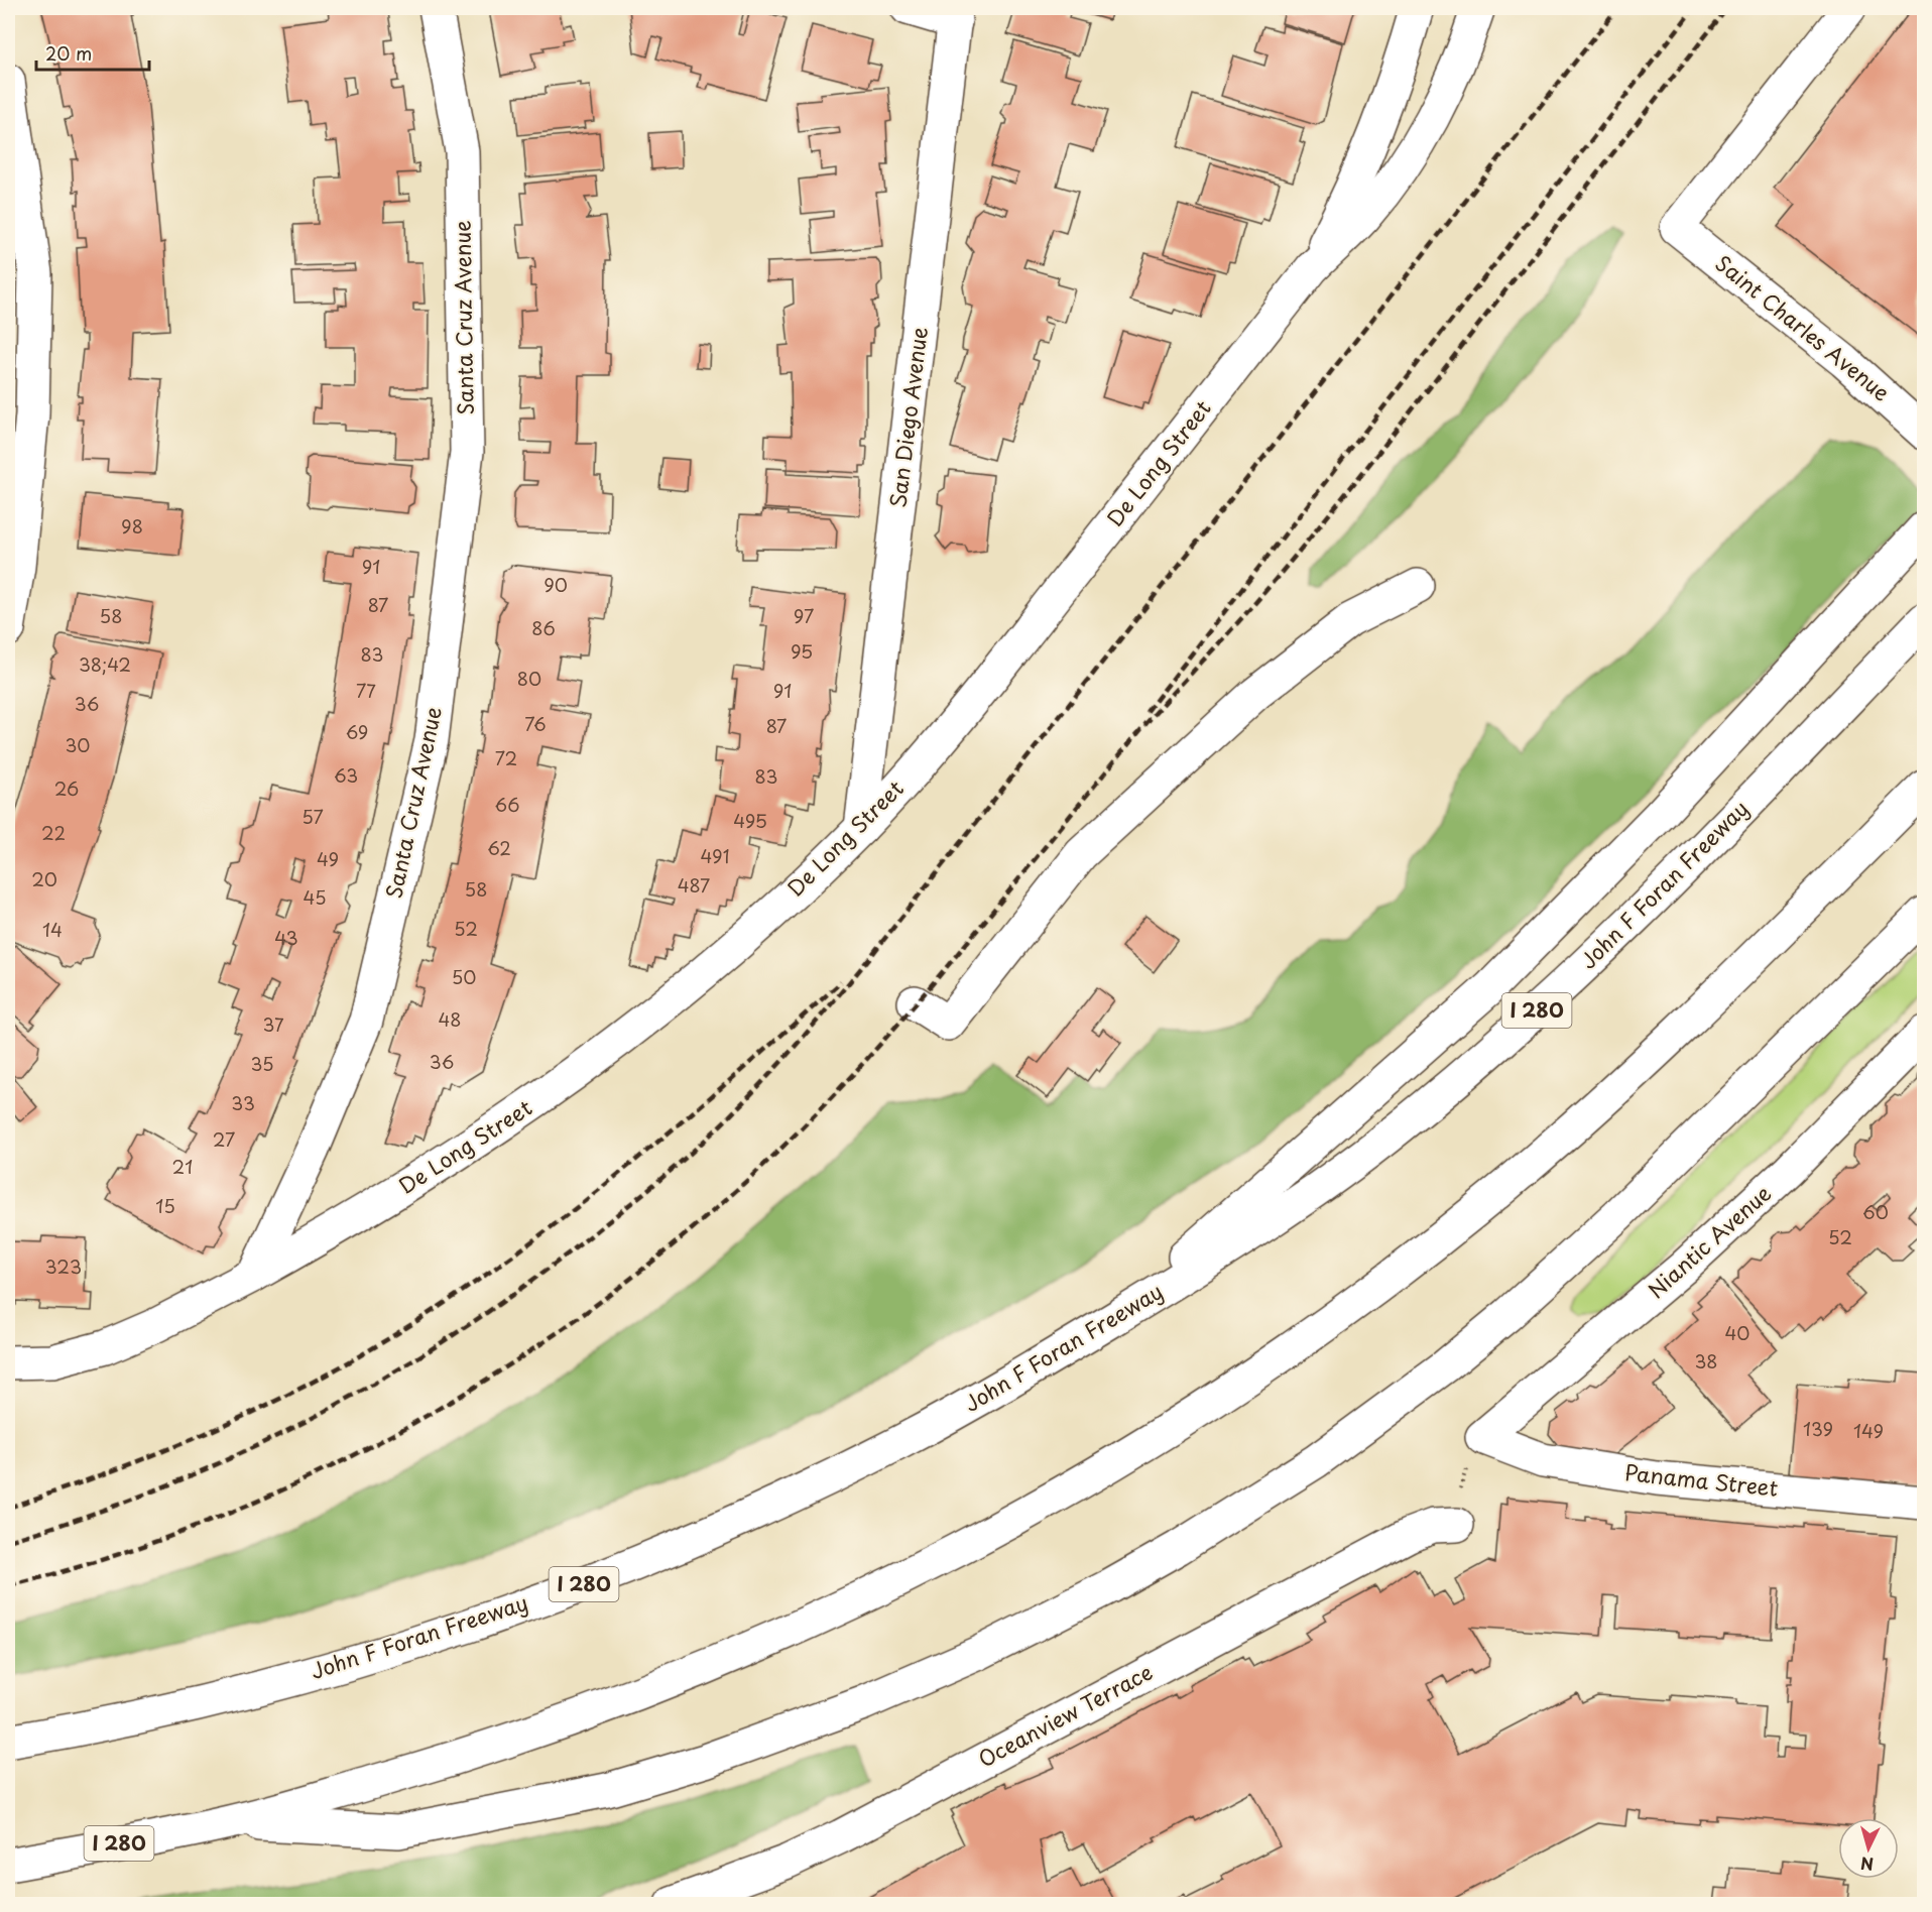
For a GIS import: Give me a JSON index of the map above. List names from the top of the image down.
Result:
{
  "streets": {
    "main road": [
      "Santa Cruz Avenue",
      "Saint Charles Avenue",
      "San Diego Avenue",
      "De Long Street",
      "John F Foran Freeway",
      "I 280",
      "Niantic Avenue",
      "Panama Street",
      "Oceanview Terrace"
    ]
  },
  "crossings": [
    ["Santa Cruz Avenue", "De Long Street"],
    ["San Diego Avenue", "De Long Street"],
    ["Niantic Avenue", "Panama Street"]
  ],
  "house_numbers": [
    "98",
    "91",
    "90",
    "87",
    "58",
    "97",
    "86",
    "95",
    "83",
    "38;42",
    "80",
    "77",
    "91",
    "36",
    "76",
    "87",
    "69",
    "30",
    "72",
    "63",
    "83",
    "26",
    "66",
    "57",
    "495",
    "22",
    "62",
    "491",
    "49",
    "20",
    "487",
    "58",
    "45",
    "52",
    "14",
    "43",
    "50",
    "48",
    "37",
    "36",
    "35",
    "33",
    "27",
    "21",
    "15",
    "60",
    "52",
    "323",
    "40",
    "38",
    "139",
    "149"
  ],
  "scale_bar": "20 m",
  "north": "bottom"
}
